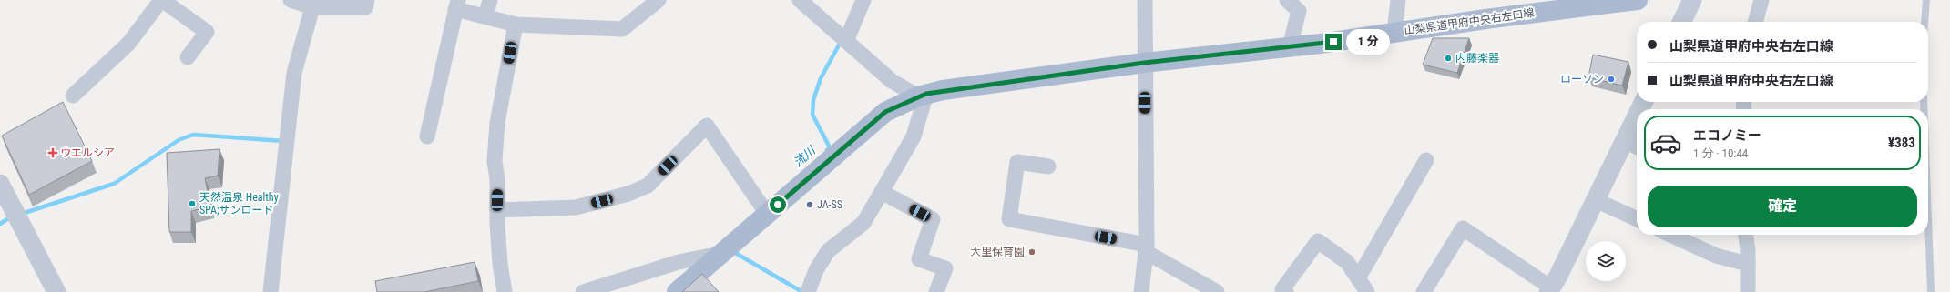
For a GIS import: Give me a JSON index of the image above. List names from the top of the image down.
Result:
{
  "streets": {
    "main road": ["山梨県道甲府中央右左口線"]
  },
  "water": ["流川"],
  "places": {
    "other": [
      "内藤楽器",
      "ローソン",
      "天然温泉 Healthy SPA;サンロード",
      "JA-SS",
      "大里保育園"
    ],
    "health": ["ウエルシア"]
  },
  "page": {
    "banner": ["山梨県道甲府中央右左口線", "山梨県道甲府中央右左口線"],
    "bubble": "1 分",
    "list": [
      {
        "name": "エコノミー",
        "note": "1 分 · 10:44",
        "value": "¥383"
      }
    ],
    "buttons": "確定"
  }
}
